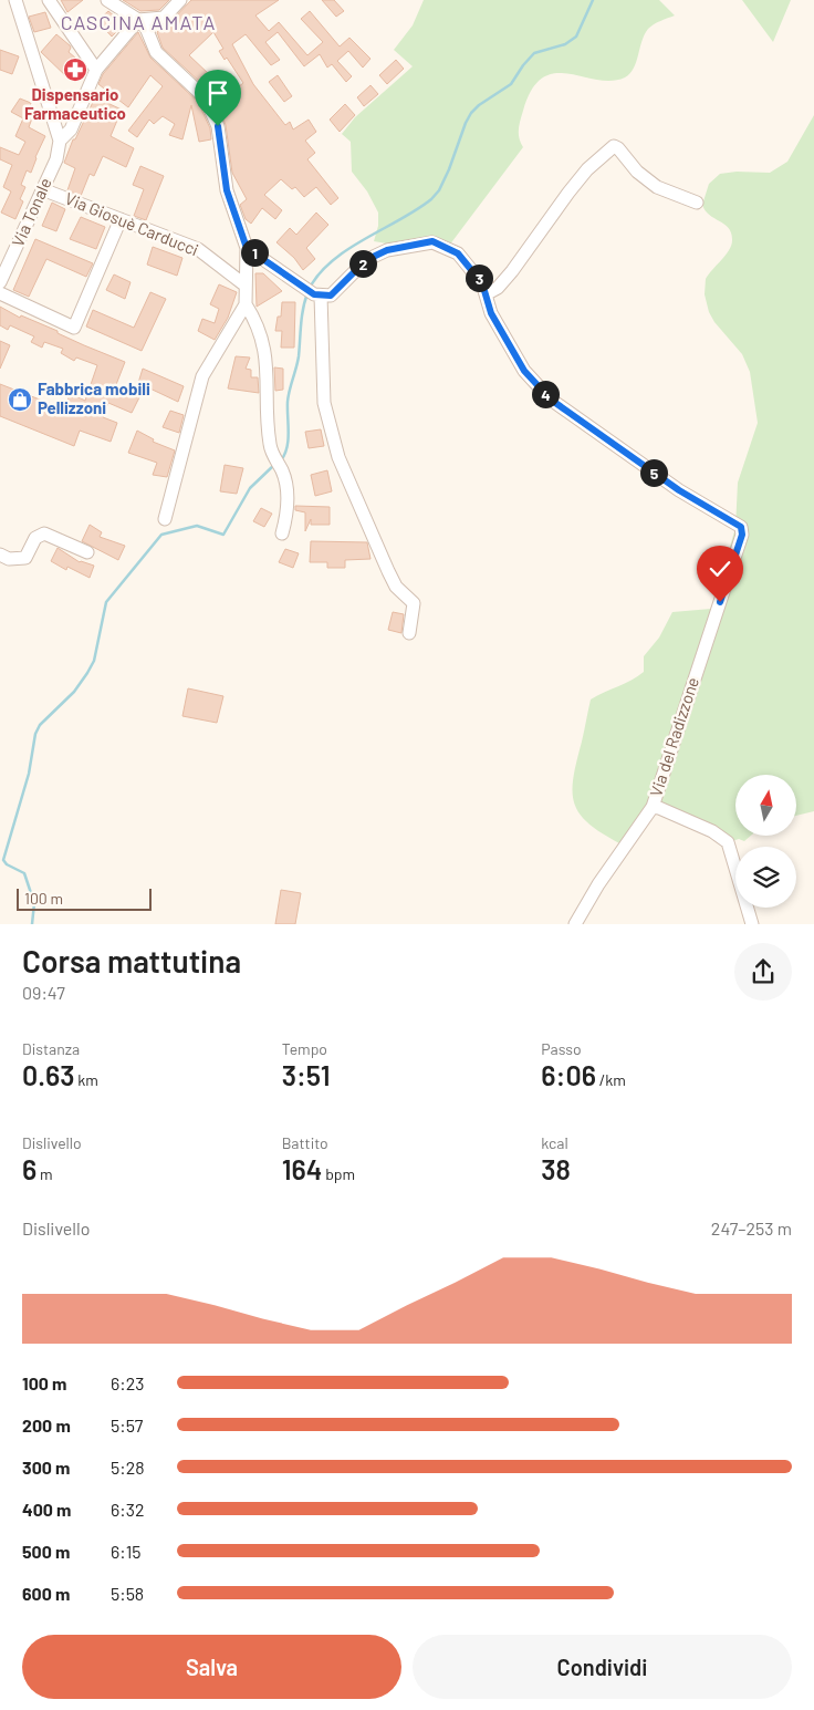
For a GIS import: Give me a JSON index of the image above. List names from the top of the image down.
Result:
{
  "streets": {
    "street": ["Via Tonale", "Via Giosuè Carducci", "Via del Radizzone"]
  },
  "crossings": [
    ["Via Tonale", "Via Giosuè Carducci"]
  ],
  "districts": ["CASCINA AMATA"],
  "places": {
    "pharmacy": ["Dispensario Farmaceutico"],
    "shop": ["Fabbrica mobili Pellizzoni"]
  },
  "scale_bar": "100 m",
  "north": "top",
  "page": {
    "pins": [
      "1",
      "2",
      "3",
      "4",
      "5"
    ],
    "scale": "100 m",
    "heading": ["Corsa mattutina", "09:47"],
    "stats": [
      ["Distanza", "0.63 km"],
      ["Tempo", "3:51"],
      ["Passo", "6:06 /km"],
      ["Dislivello", "6 m"],
      ["Battito", "164 bpm"],
      ["kcal", "38"]
    ],
    "chart": ["Dislivello", "247–253 m"],
    "list": [
      {
        "name": "100 m",
        "note": "6:23"
      },
      {
        "name": "200 m",
        "note": "5:57"
      },
      {
        "name": "300 m",
        "note": "5:28"
      },
      {
        "name": "400 m",
        "note": "6:32"
      },
      {
        "name": "500 m",
        "note": "6:15"
      },
      {
        "name": "600 m",
        "note": "5:58"
      }
    ],
    "buttons": ["Salva", "Condividi"]
  }
}
